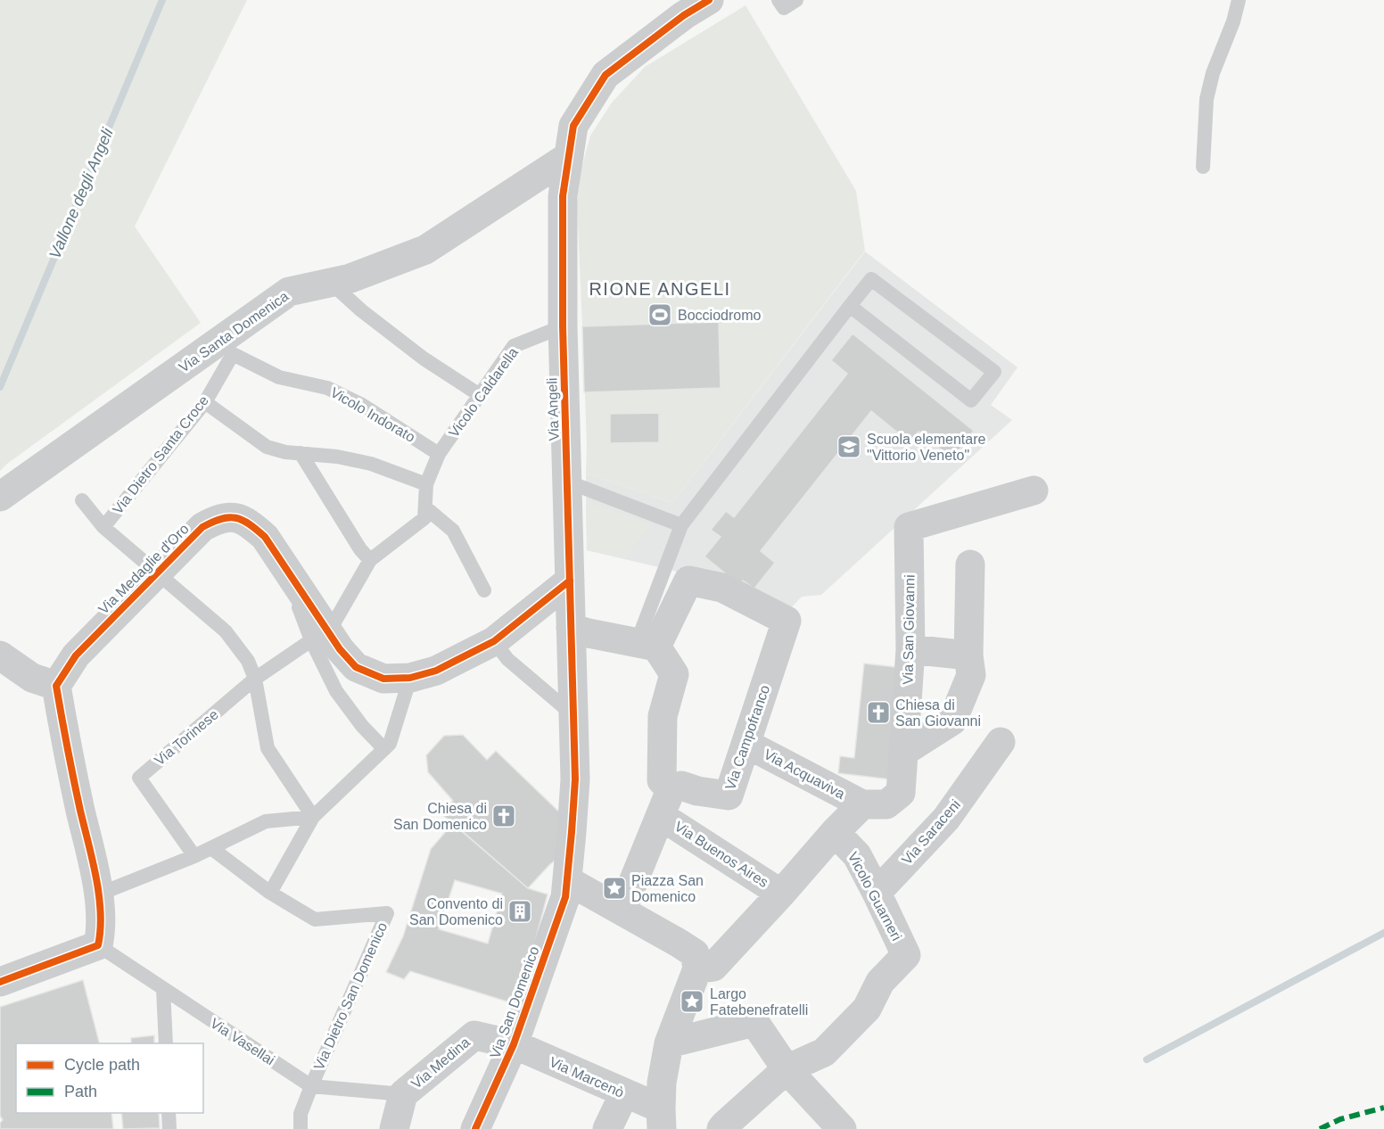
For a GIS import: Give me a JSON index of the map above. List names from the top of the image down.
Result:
{
  "streets": {
    "street": [
      "Via Santa Domenica",
      "Via Angeli",
      "Via Medaglie d'Oro",
      "Via San Giovanni",
      "Via Campofranco",
      "Via Acquaviva",
      "Via Saraceni",
      "Via Buenos Aires",
      "Vicolo Guarneri",
      "Via San Domenico",
      "Via Medina",
      "Via Marcenò"
    ],
    "lane": [
      "Vicolo Caldarella",
      "Vicolo Indorato",
      "Via Dietro Santa Croce",
      "Via Torinese",
      "Via Dietro San Domenico",
      "Via Vasellai"
    ]
  },
  "crossings": [
    ["Via Santa Domenica", "Via Angeli"],
    ["Via Santa Domenica", "Vicolo Indorato"],
    ["Via Santa Domenica", "Via Dietro Santa Croce"],
    ["Vicolo Caldarella", "Via Angeli"],
    ["Vicolo Caldarella", "Vicolo Indorato"],
    ["Via Angeli", "Via Medaglie d'Oro"],
    ["Via Angeli", "Via San Domenico"],
    ["Vicolo Indorato", "Via Dietro Santa Croce"],
    ["Via Medaglie d'Oro", "Via Torinese"],
    ["Via San Giovanni", "Via Acquaviva"],
    ["Via Campofranco", "Via Acquaviva"],
    ["Via Campofranco", "Via Buenos Aires"],
    ["Via Saraceni", "Vicolo Guarneri"],
    ["Via Dietro San Domenico", "Via Vasellai"],
    ["Via San Domenico", "Via Medina"],
    ["Via San Domenico", "Via Marcenò"],
    ["Via Vasellai", "Via Medina"],
    ["Via Medina", "Via Marcenò"]
  ],
  "districts": ["RIONE ANGELI"],
  "water": ["Vallone degli Angeli"],
  "places": {
    "sports": ["Bocciodromo"],
    "school or university": ["Scuola elementare \"Vittorio Veneto\""],
    "church": ["Chiesa di San Giovanni", "Chiesa di San Domenico"],
    "place": ["Piazza San Domenico", "Largo Fatebenefratelli"],
    "building": ["Convento di San Domenico"]
  },
  "legend": ["Cycle path", "Path"]
}
